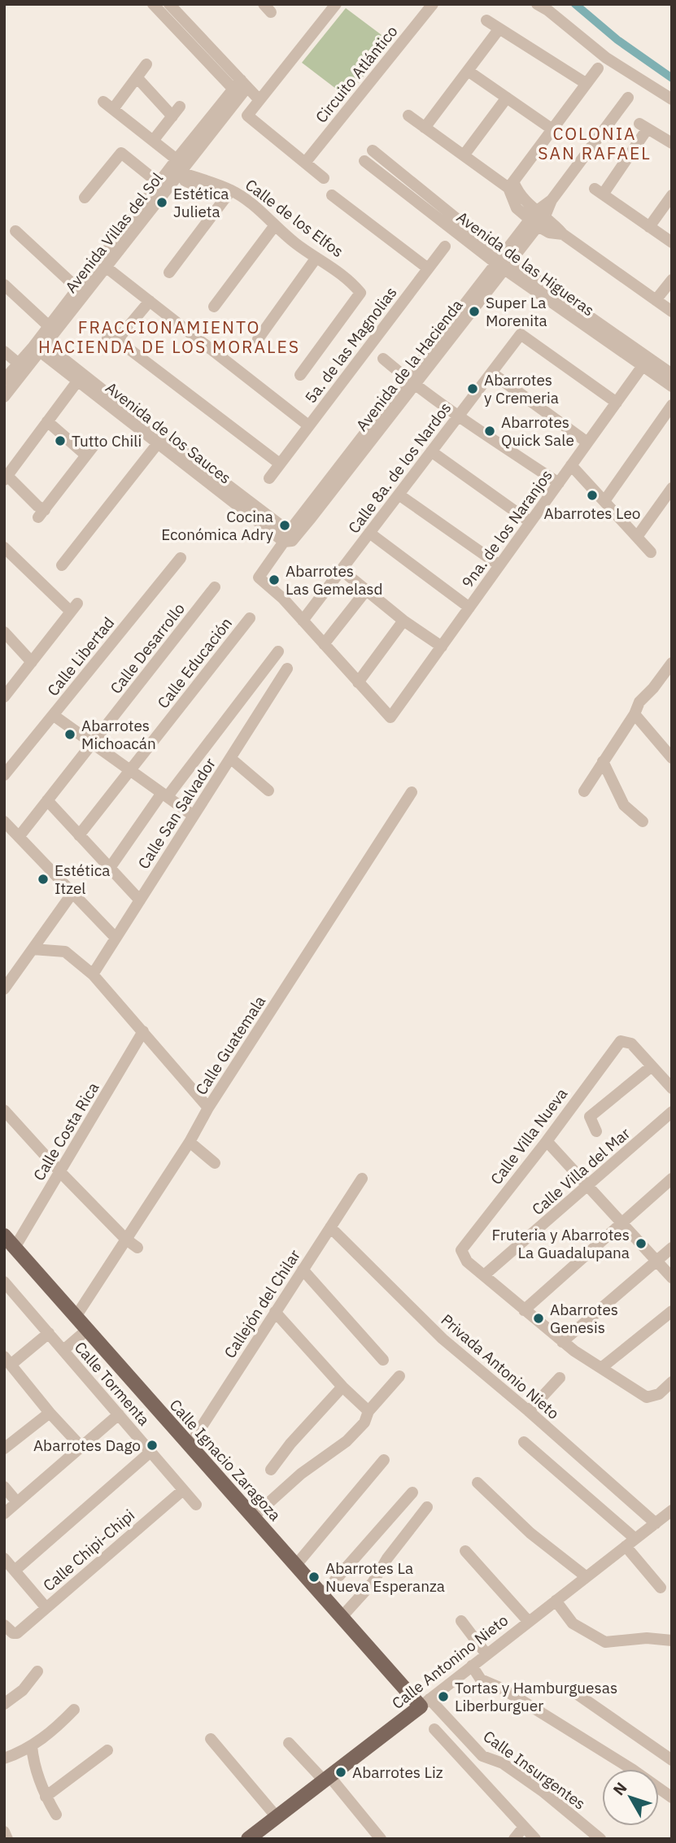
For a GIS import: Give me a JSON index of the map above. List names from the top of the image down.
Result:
{
  "streets": {
    "main road": ["Calle Ignacio Zaragoza", "Calle Antonino Nieto"],
    "street": [
      "Circuito Atlántico",
      "Calle de los Elfos",
      "Avenida Villas del Sol",
      "Avenida de las Higueras",
      "5a. de las Magnolias",
      "Avenida de la Hacienda",
      "Avenida de los Sauces",
      "Calle 8a. de los Nardos",
      "9na. de los Naranjos",
      "Calle Desarrollo",
      "Calle Libertad",
      "Calle Educación",
      "Calle San Salvador",
      "Calle Guatemala",
      "Calle Costa Rica",
      "Calle Villa Nueva",
      "Calle Villa del Mar",
      "Callejón del Chilar",
      "Privada Antonio Nieto",
      "Calle Tormenta",
      "Calle Chipi-Chipi",
      "Calle Insurgentes"
    ]
  },
  "crossings": [
    ["Calle de los Elfos", "Avenida Villas del Sol"],
    ["Avenida Villas del Sol", "Avenida de los Sauces"],
    ["Avenida de las Higueras", "Avenida de la Hacienda"],
    ["Avenida de las Higueras", "9na. de los Naranjos"],
    ["Avenida de la Hacienda", "Avenida de los Sauces"],
    ["Avenida de la Hacienda", "Calle 8a. de los Nardos"],
    ["Calle 8a. de los Nardos", "9na. de los Naranjos"],
    ["Calle Guatemala", "Calle Tormenta"],
    ["Calle Guatemala", "Calle Ignacio Zaragoza"],
    ["Calle Costa Rica", "Calle Ignacio Zaragoza"],
    ["Calle Villa Nueva", "Calle Villa del Mar"],
    ["Callejón del Chilar", "Privada Antonio Nieto"],
    ["Callejón del Chilar", "Calle Ignacio Zaragoza"],
    ["Privada Antonio Nieto", "Calle Antonino Nieto"],
    ["Calle Tormenta", "Calle Chipi-Chipi"],
    ["Calle Ignacio Zaragoza", "Calle Antonino Nieto"],
    ["Calle Ignacio Zaragoza", "Calle Insurgentes"],
    ["Calle Antonino Nieto", "Calle Insurgentes"]
  ],
  "districts": ["COLONIA SAN RAFAEL", "FRACCIONAMIENTO HACIENDA DE LOS MORALES"],
  "places": [
    "Estética Julieta",
    "Super La Morenita",
    "Abarrotes y Cremeria",
    "Abarrotes Quick Sale",
    "Tutto Chili",
    "Abarrotes Leo",
    "Cocina Económica Adry",
    "Abarrotes Las Gemelasd",
    "Abarrotes Michoacán",
    "Estética Itzel",
    "Fruteria y Abarrotes La Guadalupana",
    "Abarrotes Genesis",
    "Abarrotes Dago",
    "Abarrotes La Nueva Esperanza",
    "Tortas y Hamburguesas Liberburguer",
    "Abarrotes Liz"
  ],
  "north": "top left"
}
